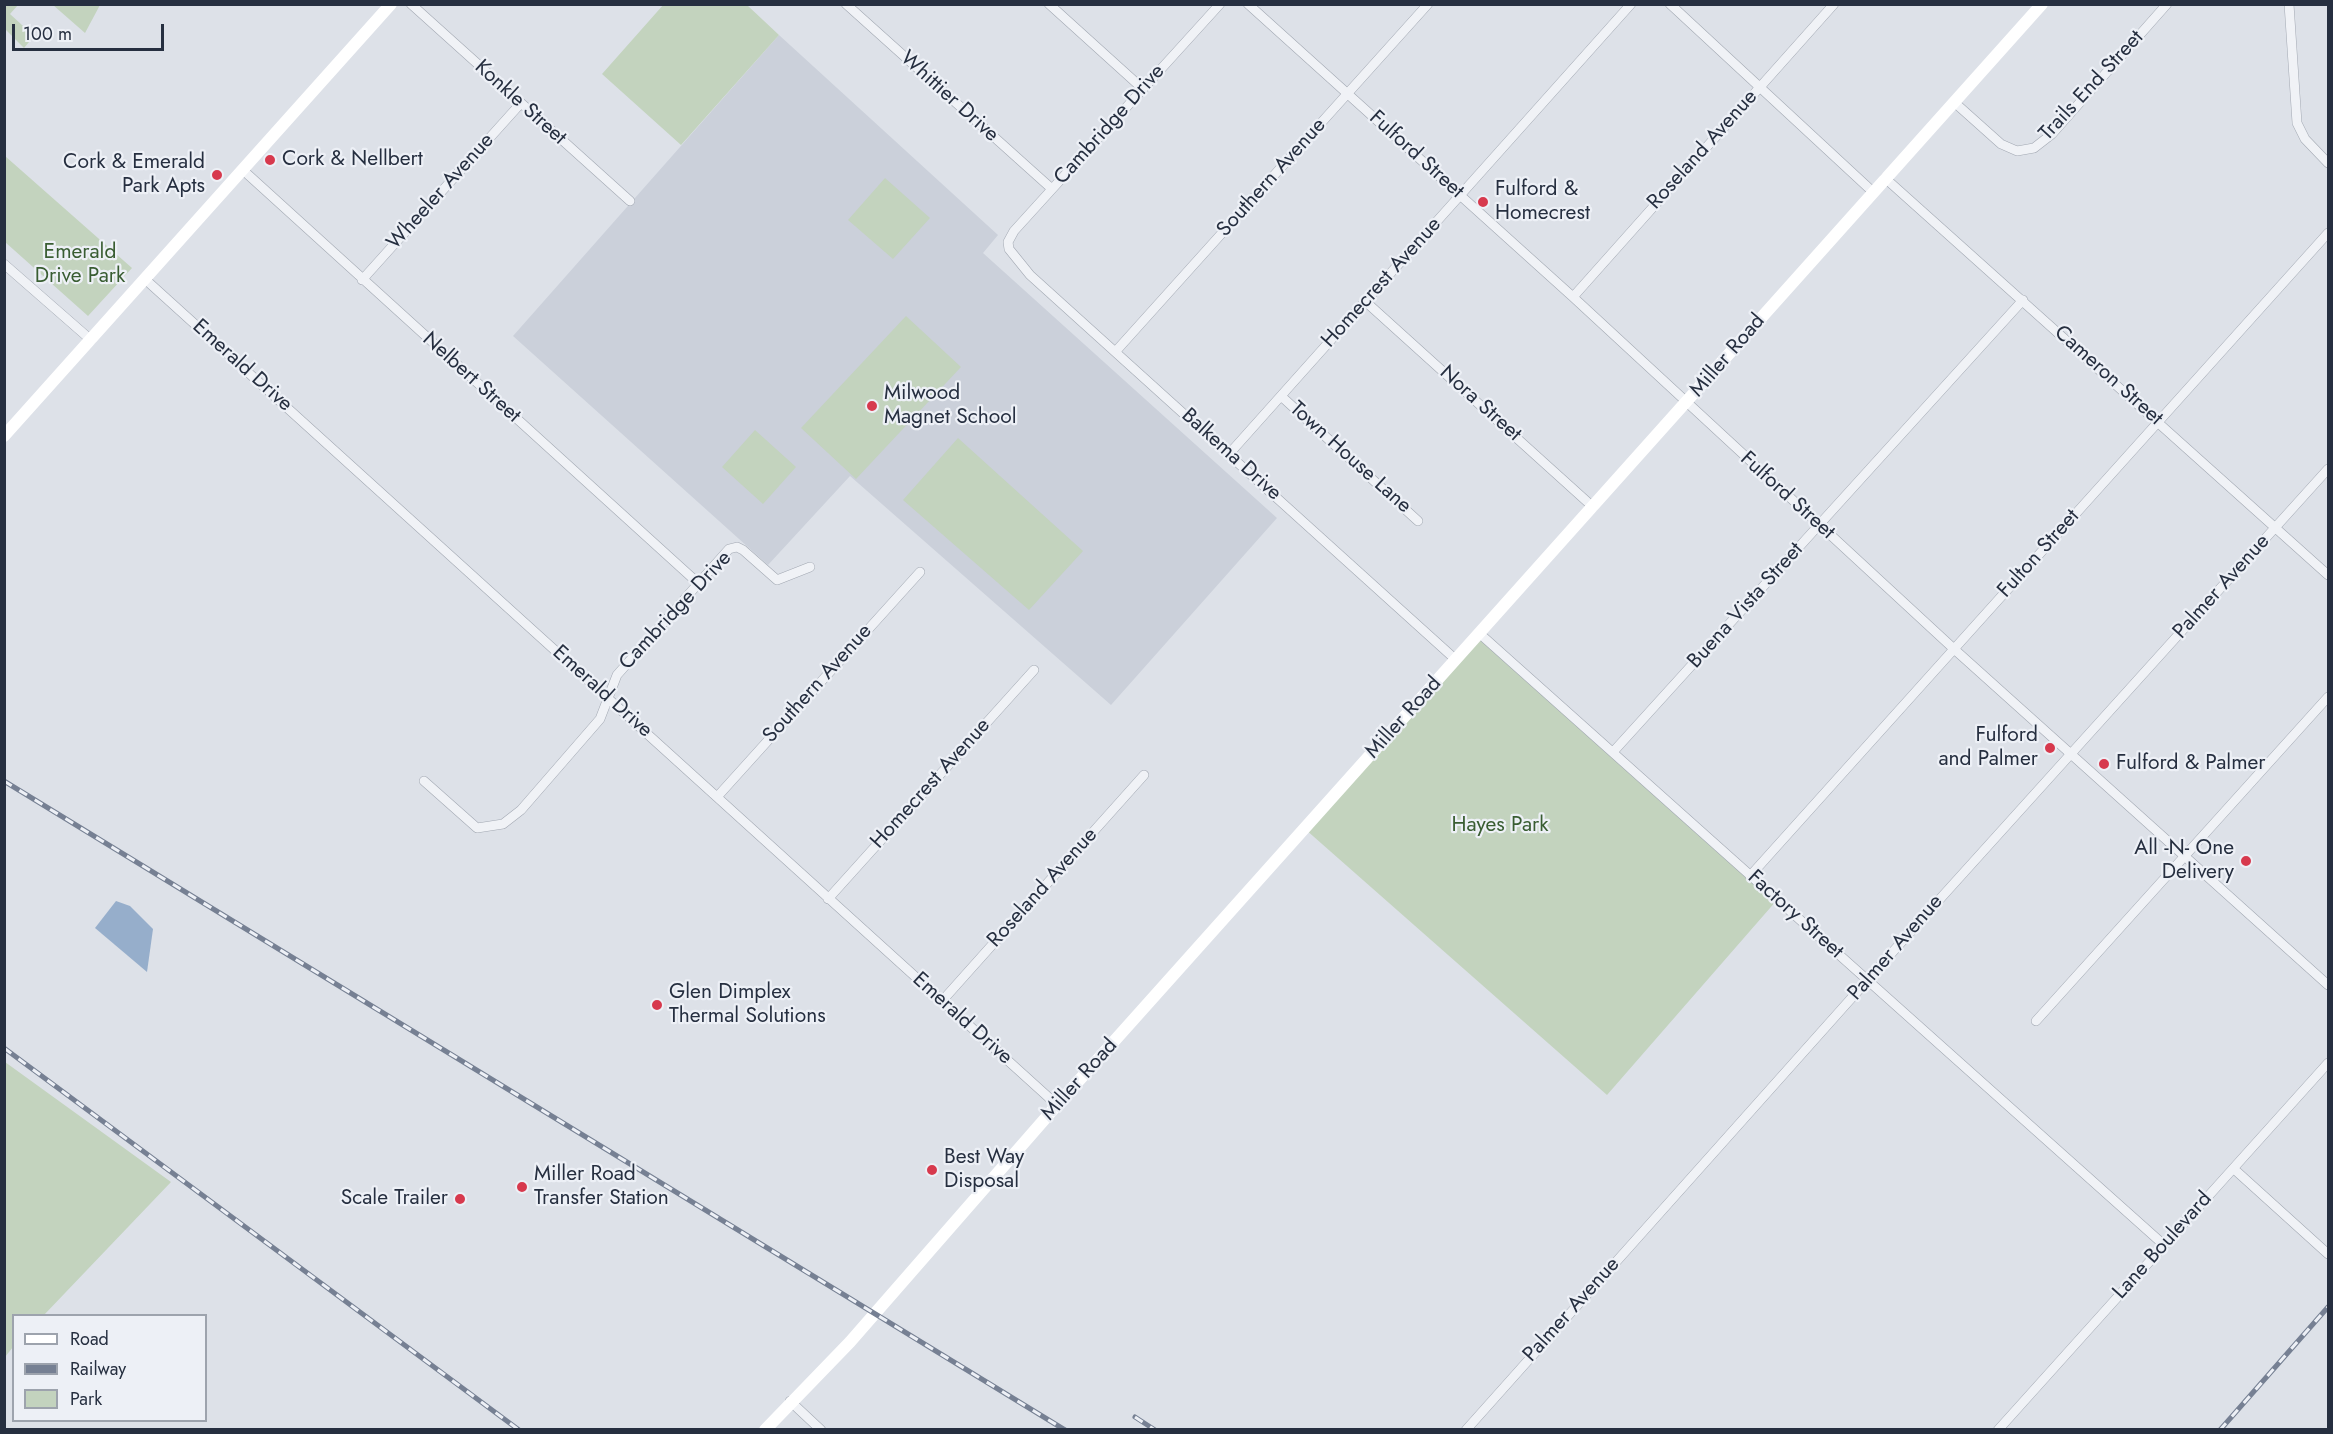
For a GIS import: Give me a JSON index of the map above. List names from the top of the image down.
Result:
{
  "streets": {
    "street": [
      "Trails End Street",
      "Whittier Drive",
      "Konkle Street",
      "Cambridge Drive",
      "Roseland Avenue",
      "Fulford Street",
      "Southern Avenue",
      "Wheeler Avenue",
      "Homecrest Avenue",
      "Miller Road",
      "Emerald Drive",
      "Cameron Street",
      "Nelbert Street",
      "Nora Street",
      "Balkema Drive",
      "Town House Lane",
      "Fulton Street",
      "Palmer Avenue",
      "Buena Vista Street",
      "Factory Street",
      "Lane Boulevard"
    ]
  },
  "crossings": [
    ["Trails End Street", "Miller Road"],
    ["Whittier Drive", "Cambridge Drive"],
    ["Konkle Street", "Wheeler Avenue"],
    ["Cambridge Drive", "Emerald Drive"],
    ["Cambridge Drive", "Nelbert Street"],
    ["Cambridge Drive", "Balkema Drive"],
    ["Roseland Avenue", "Fulford Street"],
    ["Roseland Avenue", "Emerald Drive"],
    ["Fulford Street", "Southern Avenue"],
    ["Fulford Street", "Homecrest Avenue"],
    ["Fulford Street", "Miller Road"],
    ["Fulford Street", "Fulton Street"],
    ["Fulford Street", "Palmer Avenue"],
    ["Fulford Street", "Buena Vista Street"],
    ["Southern Avenue", "Emerald Drive"],
    ["Southern Avenue", "Balkema Drive"],
    ["Wheeler Avenue", "Nelbert Street"],
    ["Homecrest Avenue", "Emerald Drive"],
    ["Homecrest Avenue", "Nora Street"],
    ["Homecrest Avenue", "Balkema Drive"],
    ["Homecrest Avenue", "Town House Lane"],
    ["Miller Road", "Emerald Drive"],
    ["Miller Road", "Cameron Street"],
    ["Miller Road", "Nora Street"],
    ["Miller Road", "Balkema Drive"],
    ["Miller Road", "Factory Street"],
    ["Cameron Street", "Fulton Street"],
    ["Cameron Street", "Palmer Avenue"],
    ["Cameron Street", "Buena Vista Street"],
    ["Fulton Street", "Factory Street"],
    ["Palmer Avenue", "Factory Street"],
    ["Buena Vista Street", "Factory Street"],
    ["Factory Street", "Lane Boulevard"]
  ],
  "parks": ["Emerald Drive Park", "Hayes Park"],
  "places": [
    "Cork & Nellbert",
    "Cork & Emerald Park Apts",
    "Fulford & Homecrest",
    "Milwood Magnet School",
    "Fulford and Palmer",
    "Fulford & Palmer",
    "All -N- One Delivery",
    "Glen Dimplex Thermal Solutions",
    "Best Way Disposal",
    "Miller Road Transfer Station",
    "Scale Trailer"
  ],
  "legend": ["Road", "Railway", "Park"],
  "scale_bar": "100 m"
}
